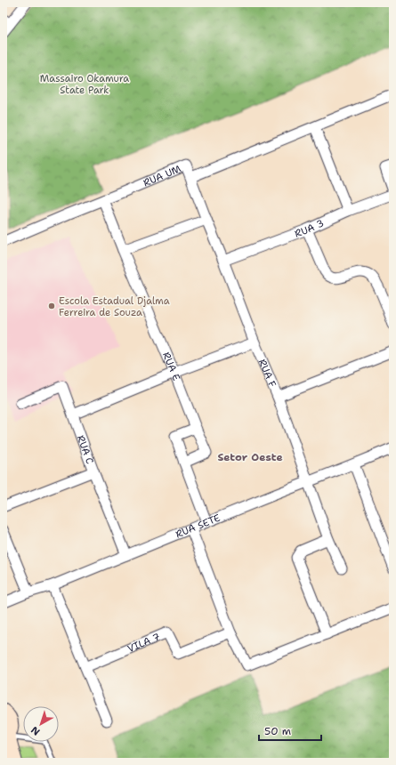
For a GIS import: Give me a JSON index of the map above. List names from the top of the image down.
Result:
{
  "streets": {
    "street": [
      "RUA UM",
      "RUA 3",
      "RUA E",
      "RUA F",
      "RUA C",
      "RUA SETE",
      "VILA 7"
    ]
  },
  "crossings": [
    ["RUA UM", "RUA E"],
    ["RUA UM", "RUA F"],
    ["RUA 3", "RUA F"],
    ["RUA F", "RUA SETE"],
    ["RUA C", "RUA SETE"]
  ],
  "districts": ["Setor Oeste"],
  "parks": ["Massairo Okamura State Park"],
  "places": ["Escola Estadual Djalma Ferreira de Souza"],
  "scale_bar": "50 m",
  "north": "bottom left"
}
